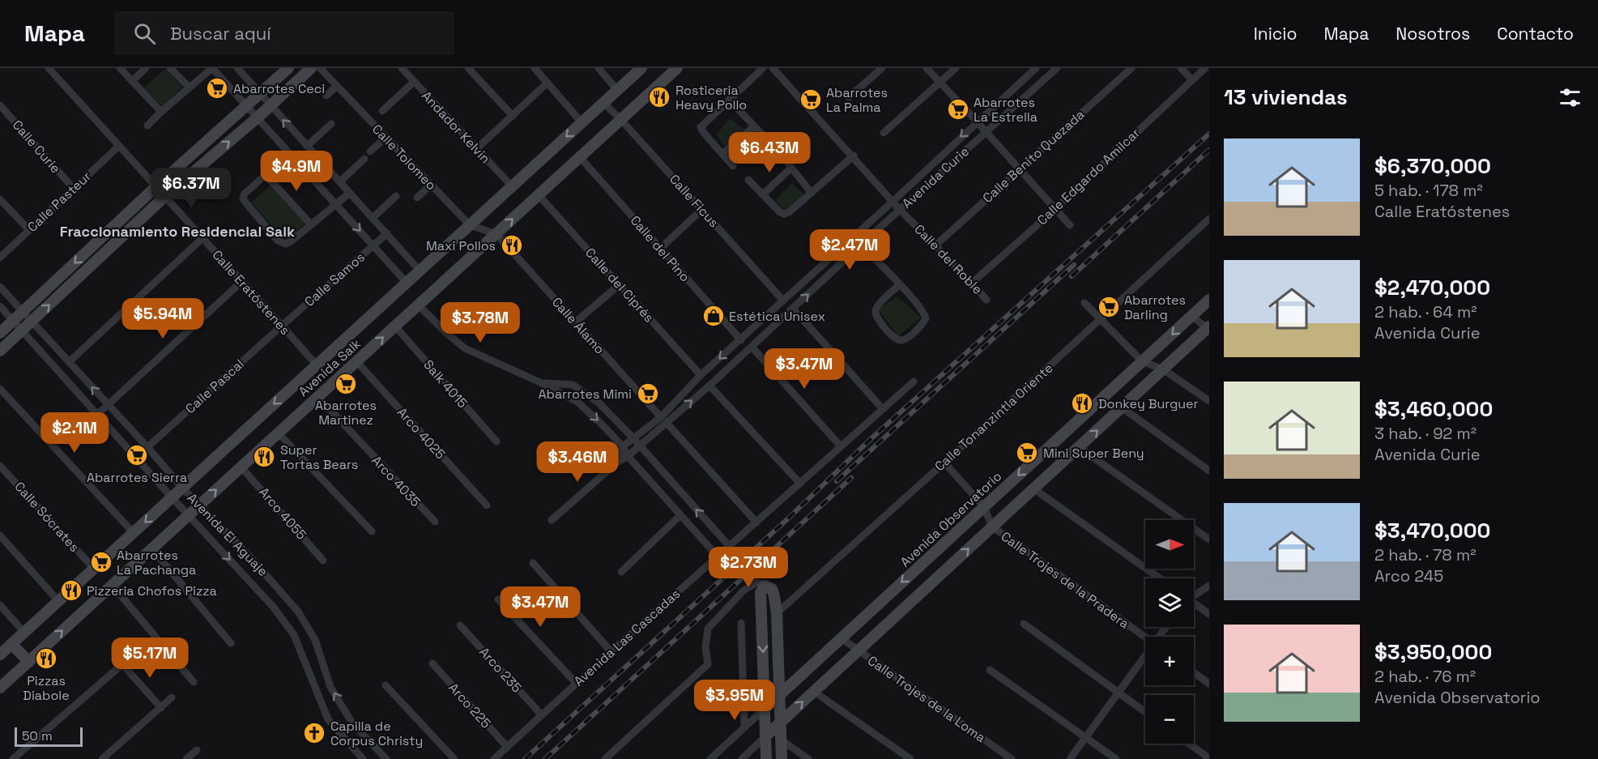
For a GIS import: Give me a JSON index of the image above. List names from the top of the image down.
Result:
{
  "streets": {
    "street": [
      "Andador Kelvin",
      "Calle Curie",
      "Calle Benito Quezada",
      "Calle Tolomeo",
      "Calle Edgardo Amilcar",
      "Avenida Curie",
      "Calle Ficus",
      "Calle Pasteur",
      "Calle del Pino",
      "Calle del Roble",
      "Calle Samos",
      "Calle del Ciprés",
      "Calle Eratóstenes",
      "Calle Álamo",
      "Avenida Salk",
      "Salk 4015",
      "Calle Pascal",
      "Calle Tonanzintla Oriente",
      "Arco 4025",
      "Arco 4035",
      "Arco 4055",
      "Calle Sócrates",
      "Avenida Observatorio",
      "Avenida El Aguaje",
      "Calle Trojes de la Pradera",
      "Avenida Las Cascadas",
      "Arco 235",
      "Calle Trojes de la Loma",
      "Arco 225"
    ]
  },
  "crossings": [
    ["Andador Kelvin", "Avenida Salk"],
    ["Calle Curie", "Calle Pasteur"],
    ["Calle Benito Quezada", "Calle del Roble"],
    ["Calle Tolomeo", "Calle Álamo"],
    ["Calle Tolomeo", "Avenida Salk"],
    ["Calle Edgardo Amilcar", "Calle del Roble"],
    ["Avenida Curie", "Calle Ficus"],
    ["Avenida Curie", "Calle del Pino"],
    ["Avenida Curie", "Calle del Roble"],
    ["Avenida Curie", "Calle del Ciprés"],
    ["Avenida Curie", "Calle Álamo"],
    ["Calle Ficus", "Avenida Salk"],
    ["Calle Pasteur", "Calle Eratóstenes"],
    ["Calle del Pino", "Avenida Salk"],
    ["Calle Samos", "Calle Eratóstenes"],
    ["Calle Samos", "Calle Pascal"],
    ["Calle del Ciprés", "Avenida Salk"],
    ["Calle Eratóstenes", "Avenida Salk"],
    ["Calle Eratóstenes", "Calle Pascal"],
    ["Calle Álamo", "Avenida Salk"],
    ["Calle Álamo", "Avenida Las Cascadas"],
    ["Avenida Salk", "Salk 4015"],
    ["Avenida Salk", "Arco 4025"],
    ["Avenida Salk", "Arco 4035"],
    ["Avenida Salk", "Arco 4055"],
    ["Avenida Salk", "Calle Sócrates"],
    ["Avenida Salk", "Avenida El Aguaje"],
    ["Calle Pascal", "Avenida El Aguaje"],
    ["Calle Tonanzintla Oriente", "Calle Trojes de la Pradera"],
    ["Avenida Observatorio", "Calle Trojes de la Pradera"],
    ["Avenida Observatorio", "Calle Trojes de la Loma"],
    ["Avenida Las Cascadas", "Arco 235"],
    ["Avenida Las Cascadas", "Arco 225"]
  ],
  "districts": ["Fraccionamiento Residencial Salk"],
  "places": {
    "supermarket": [
      "Abarrotes Ceci",
      "Abarrotes La Palma",
      "Abarrotes La Estrella",
      "Abarrotes Darling",
      "Abarrotes Martinez",
      "Abarrotes Mimi",
      "Mini Super Beny",
      "Abarrotes Sierra",
      "Abarrotes La Pachanga"
    ],
    "restaurant": [
      "Rosticeria Heavy Pollo",
      "Maxi Pollos",
      "Donkey Burguer",
      "Super Tortas Bears",
      "Pizzeria Chofos Pizza",
      "Pizzas Diabole"
    ],
    "shop": ["Estética Unisex"],
    "church": ["Capilla de Corpus Christy"]
  },
  "scale_bar": "50 m",
  "north": "right",
  "page": {
    "header": "Mapa",
    "search": "Buscar aquí",
    "nav": [
      "Inicio",
      "Mapa",
      "Nosotros",
      "Contacto"
    ],
    "heading": "13 viviendas",
    "list": [
      {
        "name": "$6,370,000",
        "note": "5 hab. · 178 m² · Calle Eratóstenes"
      },
      {
        "name": "$2,470,000",
        "note": "2 hab. · 64 m² · Avenida Curie"
      },
      {
        "name": "$3,460,000",
        "note": "3 hab. · 92 m² · Avenida Curie"
      },
      {
        "name": "$3,470,000",
        "note": "2 hab. · 78 m² · Arco 245"
      },
      {
        "name": "$3,950,000",
        "note": "2 hab. · 76 m² · Avenida Observatorio"
      }
    ],
    "price": [
      "$6.43M",
      "$4.9M",
      "$6.37M",
      "$2.47M",
      "$5.94M",
      "$3.78M",
      "$3.47M",
      "$2.1M",
      "$3.46M",
      "$2.73M",
      "$3.47M",
      "$5.17M",
      "$3.95M"
    ],
    "map_buttons": ["+", "−"],
    "scale": "50 m"
  }
}
